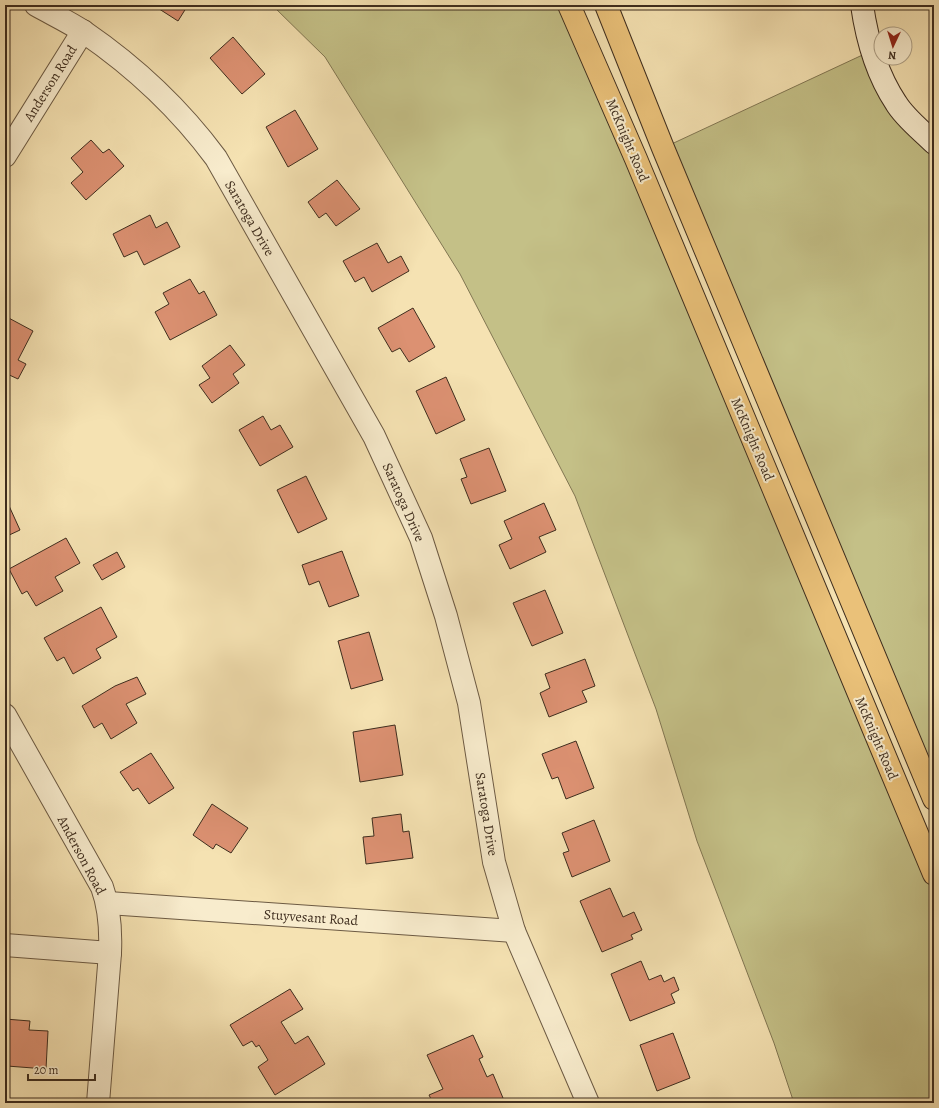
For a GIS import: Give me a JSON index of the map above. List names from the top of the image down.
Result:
{
  "streets": {
    "highway": ["McKnight Road"],
    "street": ["Anderson Road", "Saratoga Drive", "Stuyvesant Road"]
  },
  "crossings": [
    ["Anderson Road", "Saratoga Drive"],
    ["Anderson Road", "Stuyvesant Road"],
    ["Saratoga Drive", "Stuyvesant Road"]
  ],
  "scale_bar": "20 m",
  "north": "bottom"
}
